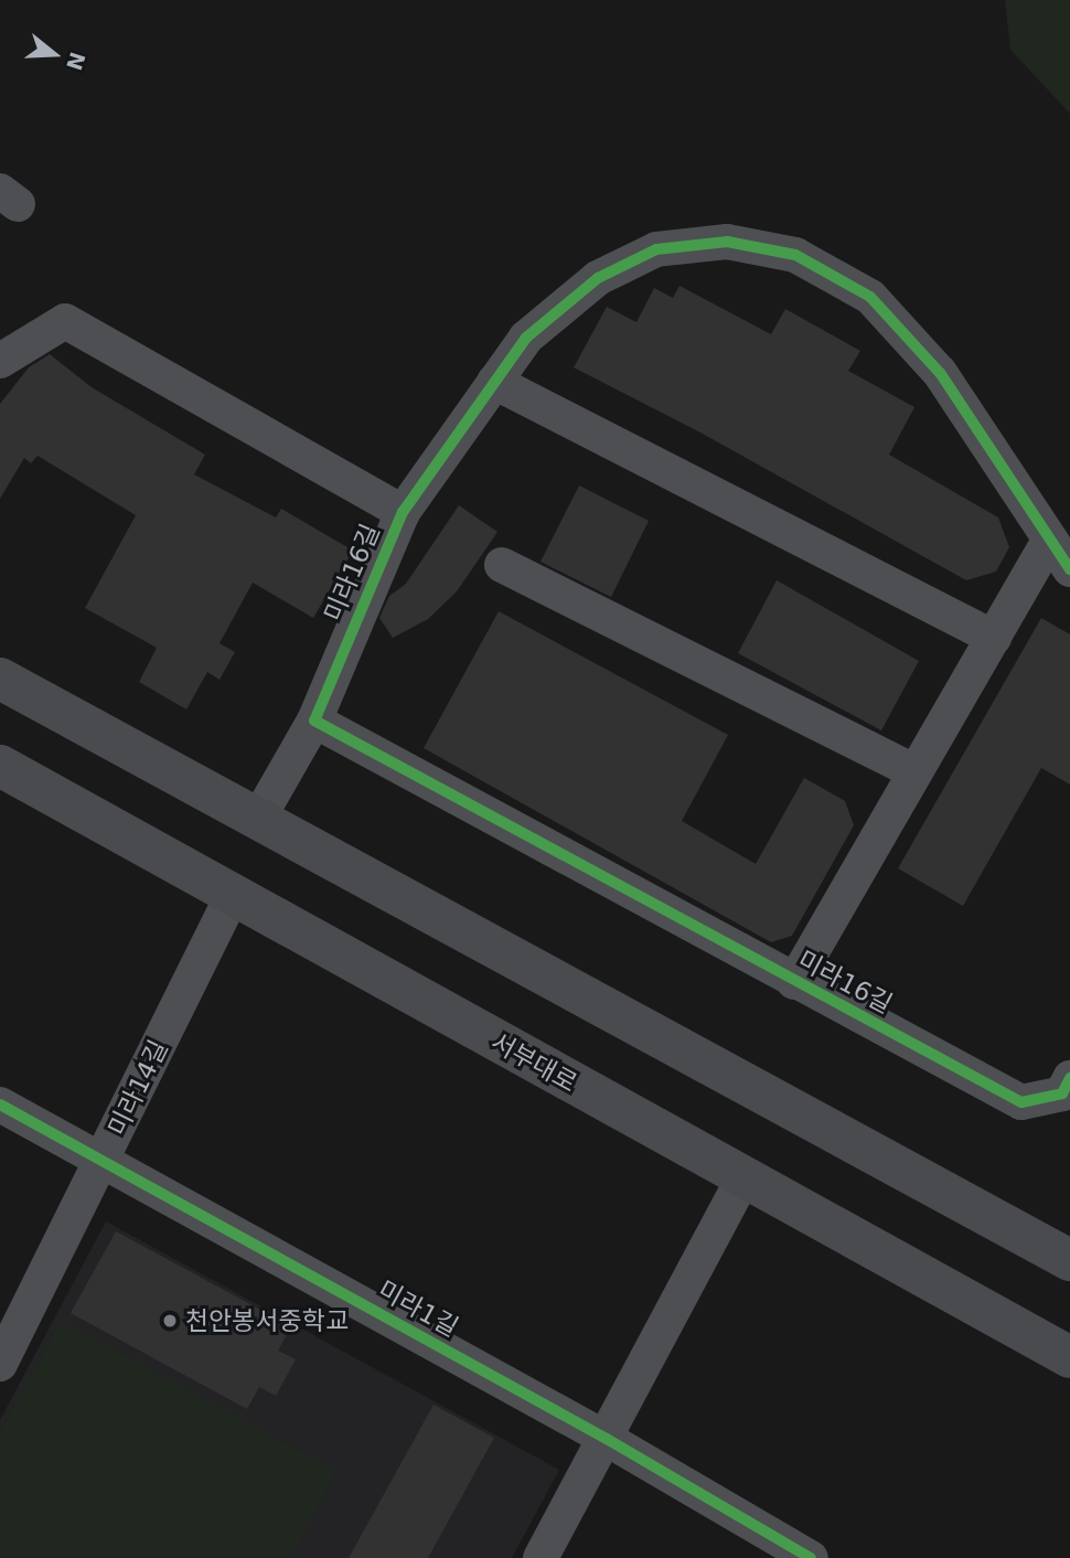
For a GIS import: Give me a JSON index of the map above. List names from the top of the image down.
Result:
{
  "streets": {
    "main road": ["서부대로"],
    "street": ["미라16길", "미라14길", "미라1길"]
  },
  "crossings": [
    ["서부대로", "미라14길"],
    ["미라14길", "미라1길"]
  ],
  "places": ["천안봉서중학교"],
  "north": "right"
}
